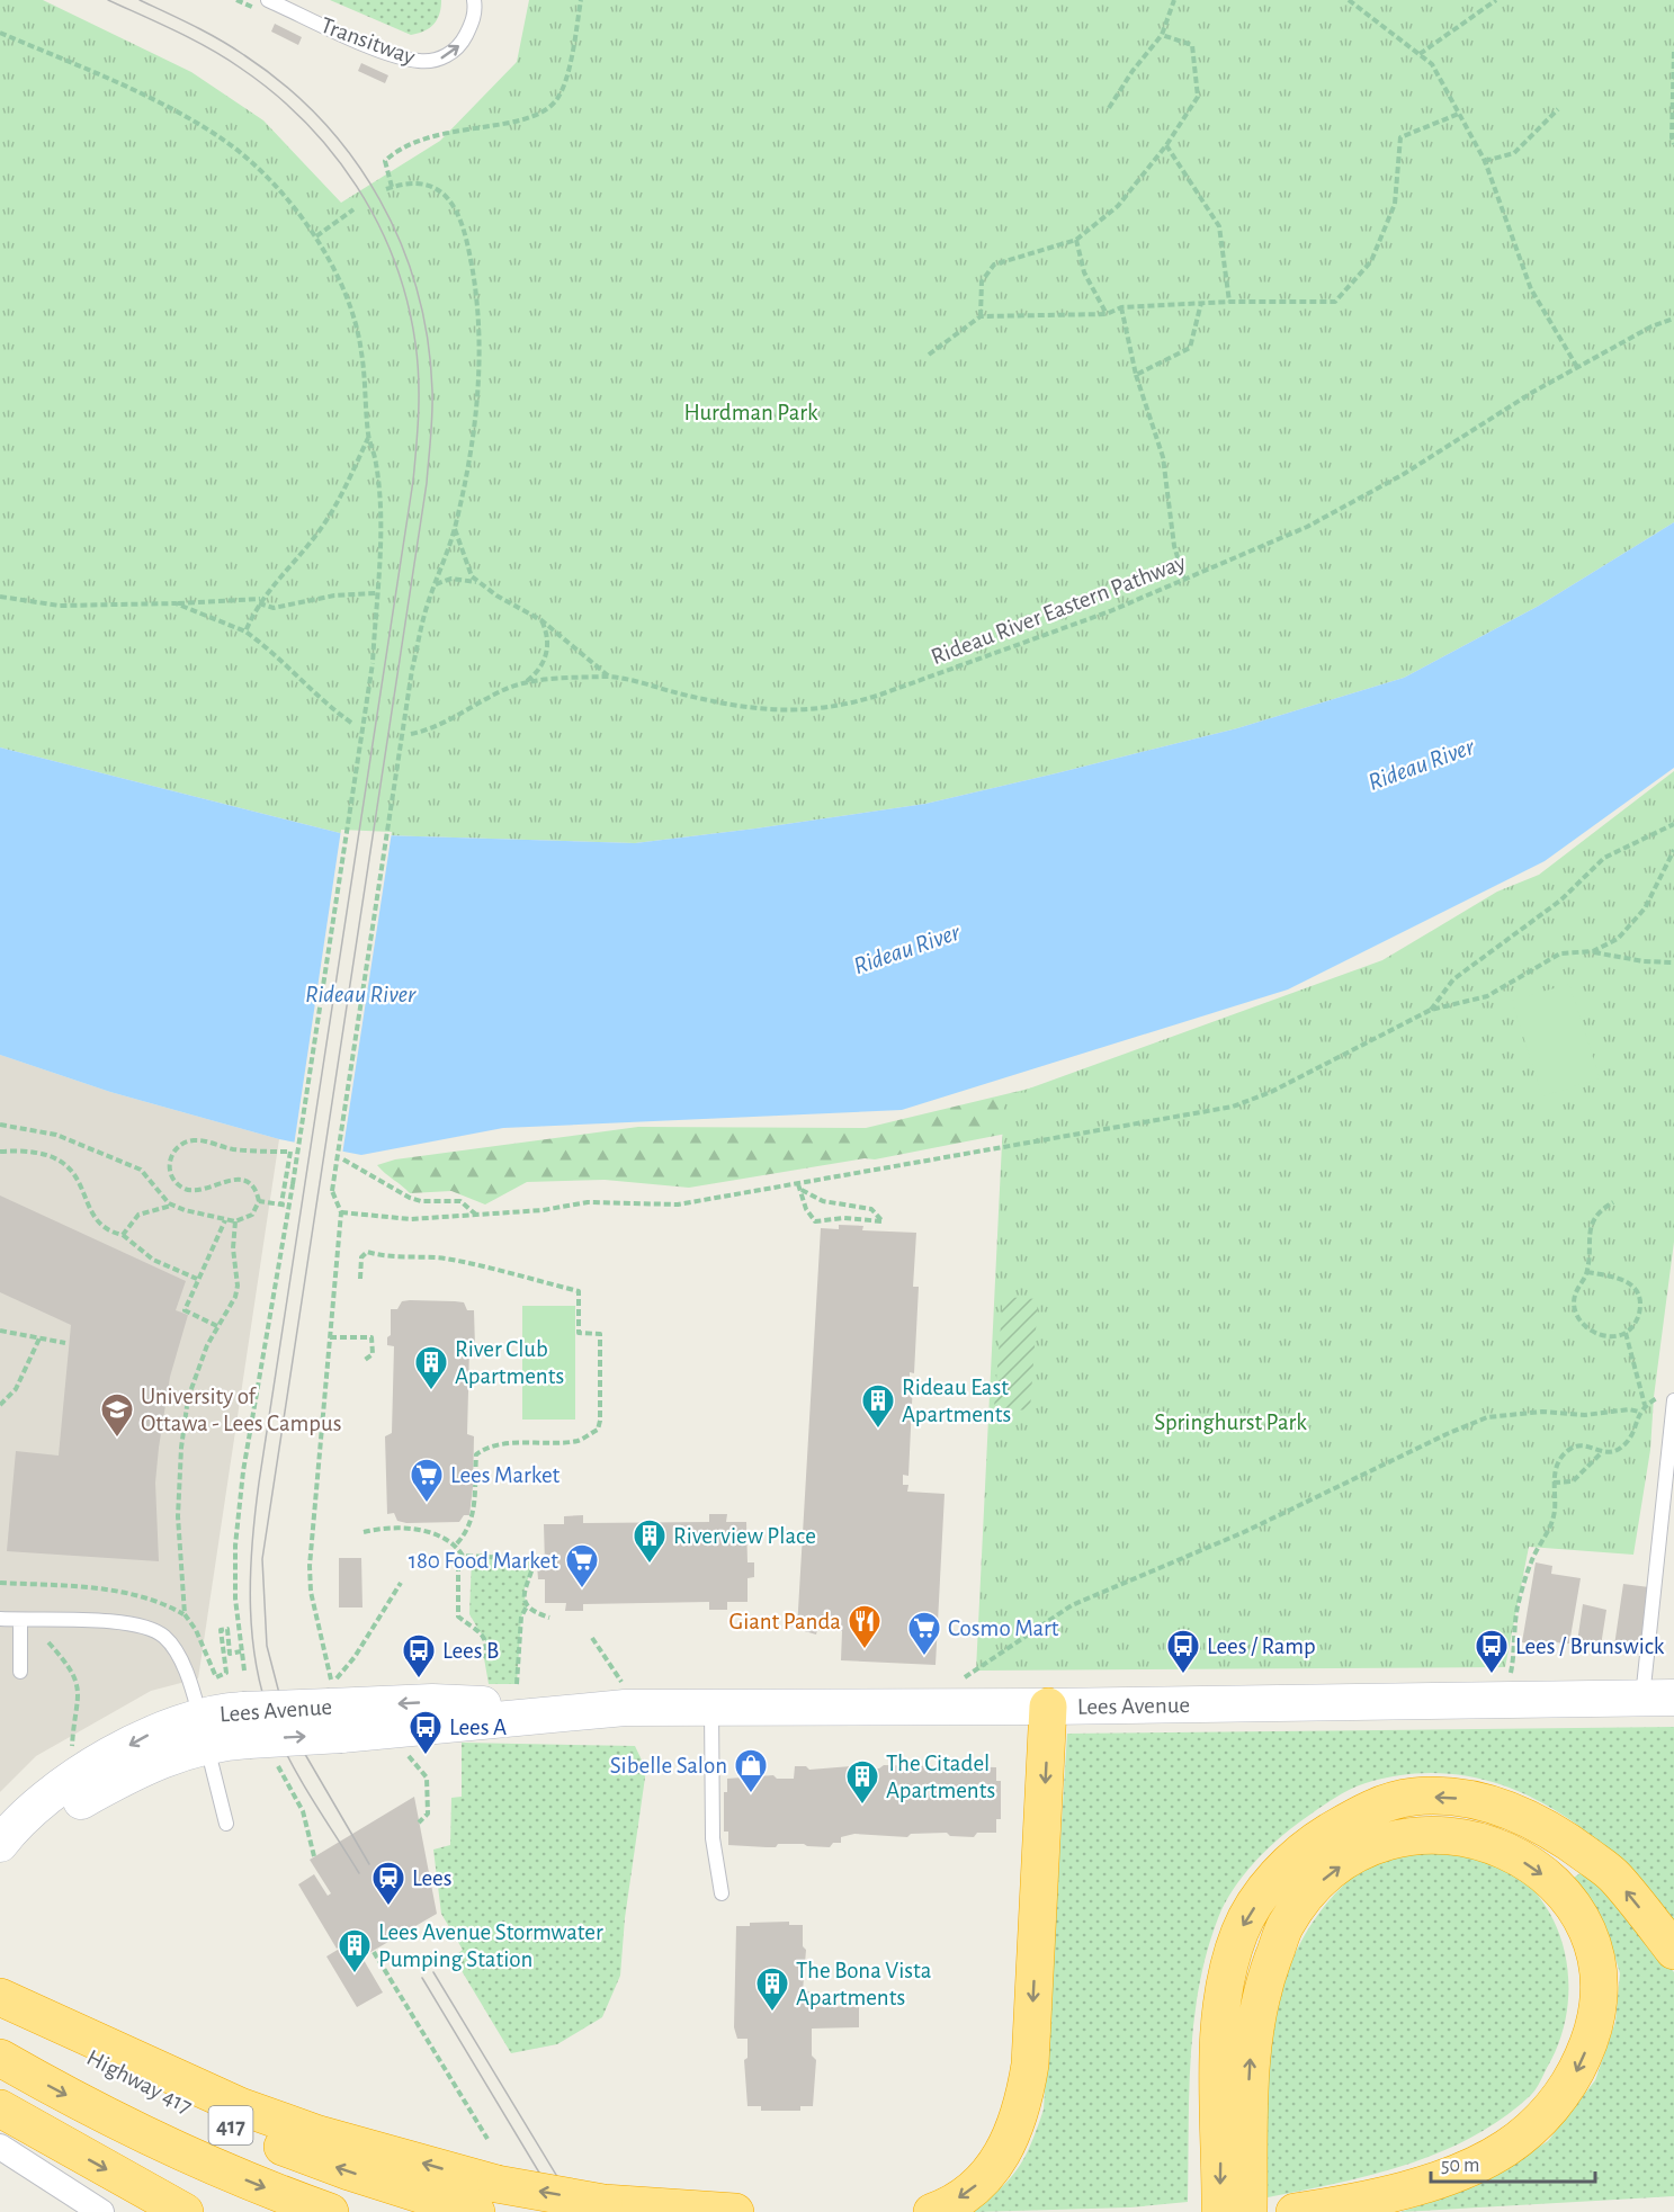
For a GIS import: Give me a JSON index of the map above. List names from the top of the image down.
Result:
{
  "streets": {
    "highway": ["Highway 417", "417"],
    "main road": ["Lees Avenue"],
    "lane": ["Transitway"],
    "path": ["Rideau River Eastern Pathway"]
  },
  "one_way": ["Transitway"],
  "water": ["Rideau River"],
  "parks": ["Hurdman Park", "Springhurst Park"],
  "places": {
    "building": [
      "River Club Apartments",
      "Rideau East Apartments",
      "Riverview Place",
      "The Citadel Apartments",
      "Lees Avenue Stormwater Pumping Station",
      "The Bona Vista Apartments"
    ],
    "school or university": ["University of Ottawa - Lees Campus"],
    "supermarket": ["Lees Market", "180 Food Market", "Cosmo Mart"],
    "restaurant": ["Giant Panda"],
    "bus stop": [
      "Lees / Ramp",
      "Lees / Brunswick",
      "Lees B",
      "Lees A"
    ],
    "shop": ["Sibelle Salon"],
    "station": ["Lees"]
  },
  "scale_bar": "50 m"
}
